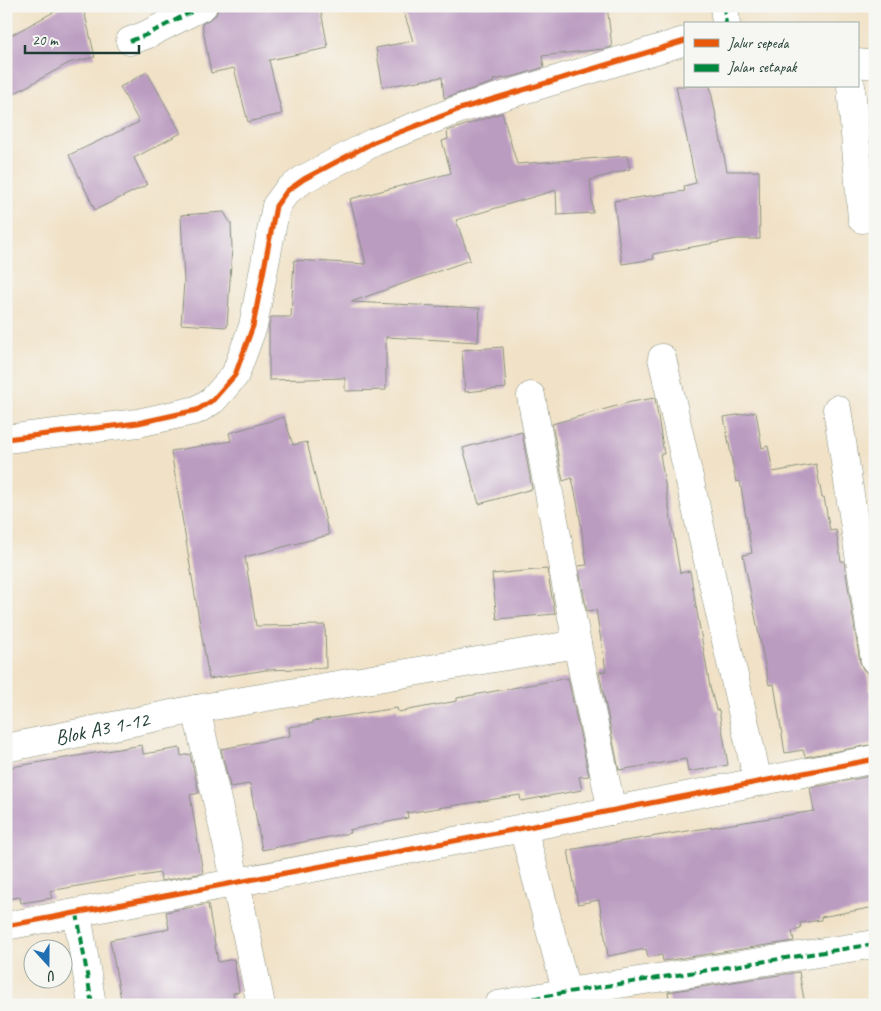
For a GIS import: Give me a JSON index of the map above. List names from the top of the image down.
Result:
{
  "streets": {
    "street": ["Blok A3 1-12"]
  },
  "legend": ["Jalur sepeda", "Jalan setapak"],
  "scale_bar": "20 m",
  "north": "bottom"
}
